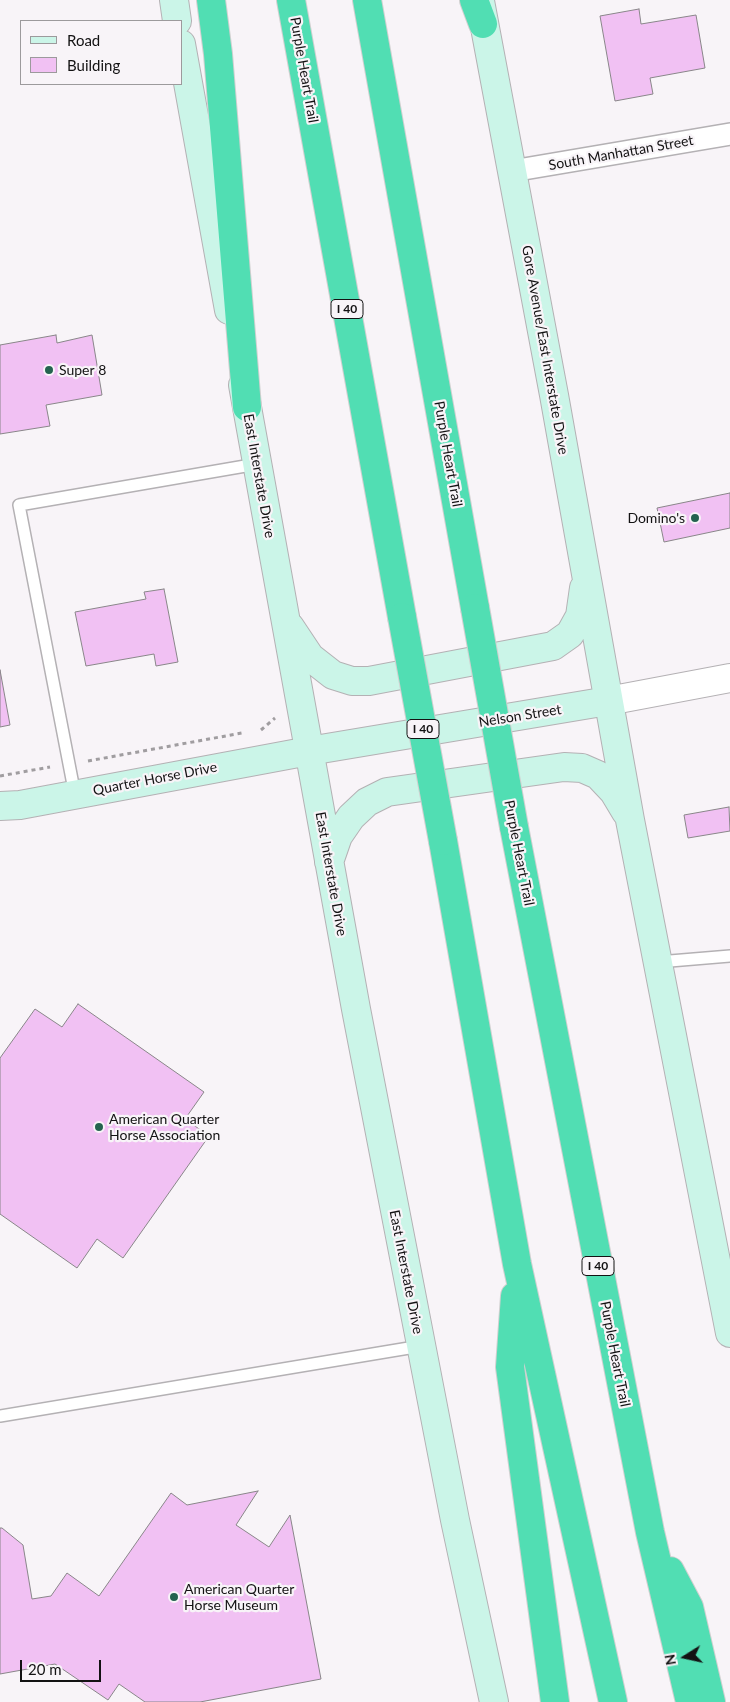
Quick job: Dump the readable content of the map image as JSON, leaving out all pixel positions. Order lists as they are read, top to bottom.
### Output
{
  "streets": {
    "highway": ["Purple Heart Trail", "I 40"],
    "main road": [
      "Gore Avenue/East Interstate Drive",
      "East Interstate Drive",
      "Nelson Street",
      "Quarter Horse Drive"
    ],
    "street": ["South Manhattan Street"]
  },
  "crossings": [
    ["South Manhattan Street", "Gore Avenue/East Interstate Drive"],
    ["Gore Avenue/East Interstate Drive", "Nelson Street"],
    ["East Interstate Drive", "Nelson Street"],
    ["East Interstate Drive", "Quarter Horse Drive"],
    ["Nelson Street", "Quarter Horse Drive"]
  ],
  "places": [
    "Super 8",
    "Domino's",
    "American Quarter Horse Association",
    "American Quarter Horse Museum"
  ],
  "legend": ["Road", "Building"],
  "scale_bar": "20 m",
  "north": "left"
}
